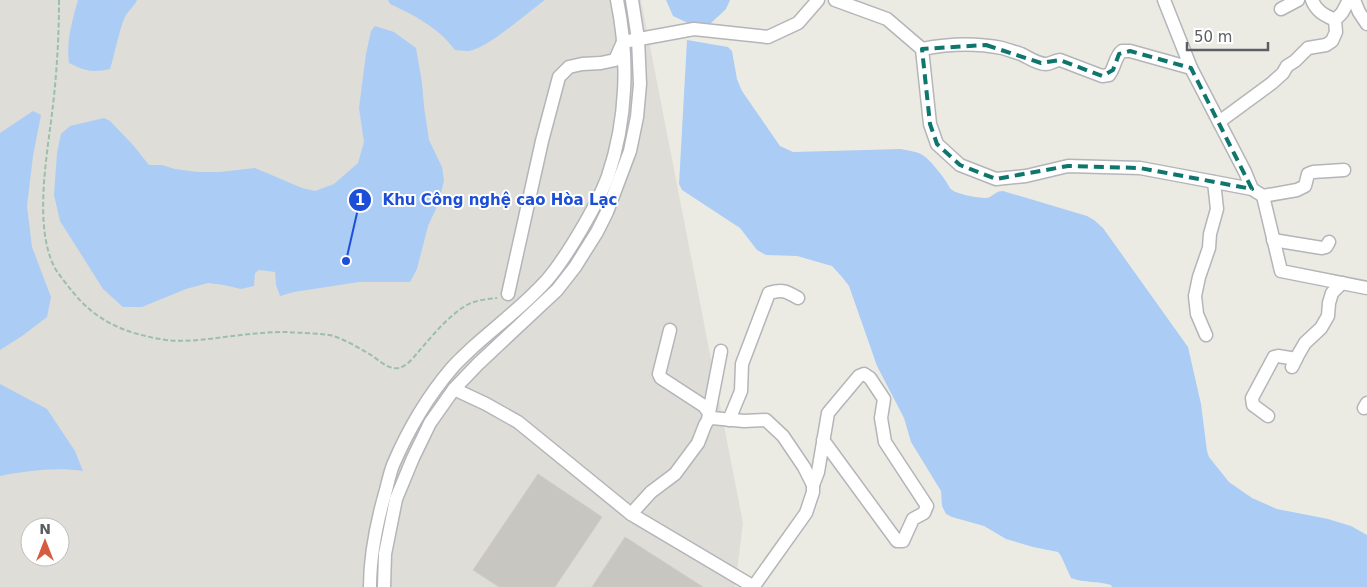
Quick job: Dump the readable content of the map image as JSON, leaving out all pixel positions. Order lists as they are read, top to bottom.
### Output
{
  "places": ["Khu Công nghệ cao Hòa Lạc"],
  "scale_bar": "50 m",
  "north": "top"
}
